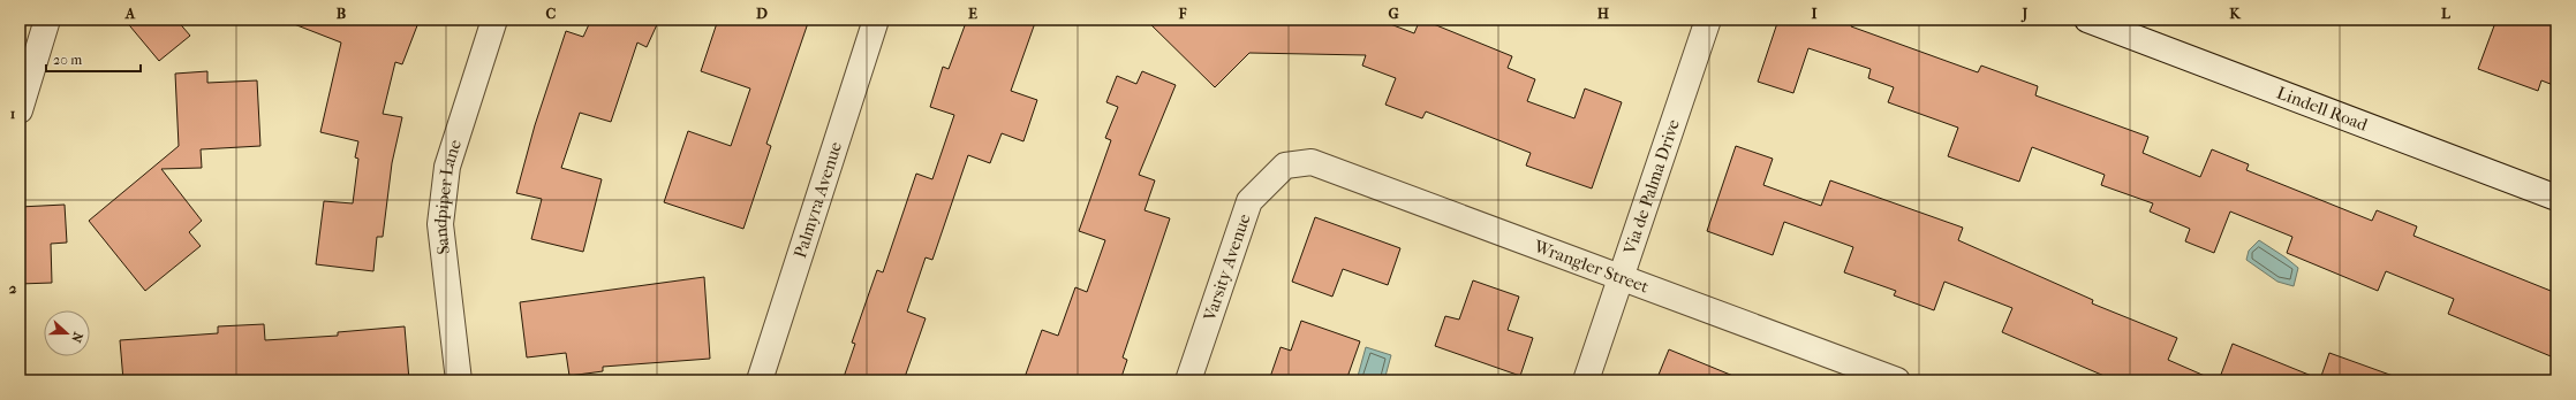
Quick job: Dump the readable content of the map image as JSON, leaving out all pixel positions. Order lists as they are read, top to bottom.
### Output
{
  "streets": {
    "street": [
      "Lindell Road",
      "Via de Palma Drive",
      "Sandpiper Lane",
      "Palmyra Avenue",
      "Wrangler Street",
      "Varsity Avenue"
    ]
  },
  "crossings": [
    ["Via de Palma Drive", "Wrangler Street"],
    ["Wrangler Street", "Varsity Avenue"]
  ],
  "scale_bar": "20 m",
  "north": "right",
  "grid": {
    "columns": [
      "A",
      "B",
      "C",
      "D",
      "E",
      "F",
      "G",
      "H",
      "I",
      "J",
      "K",
      "L"
    ],
    "rows": ["1", "2"]
  }
}
